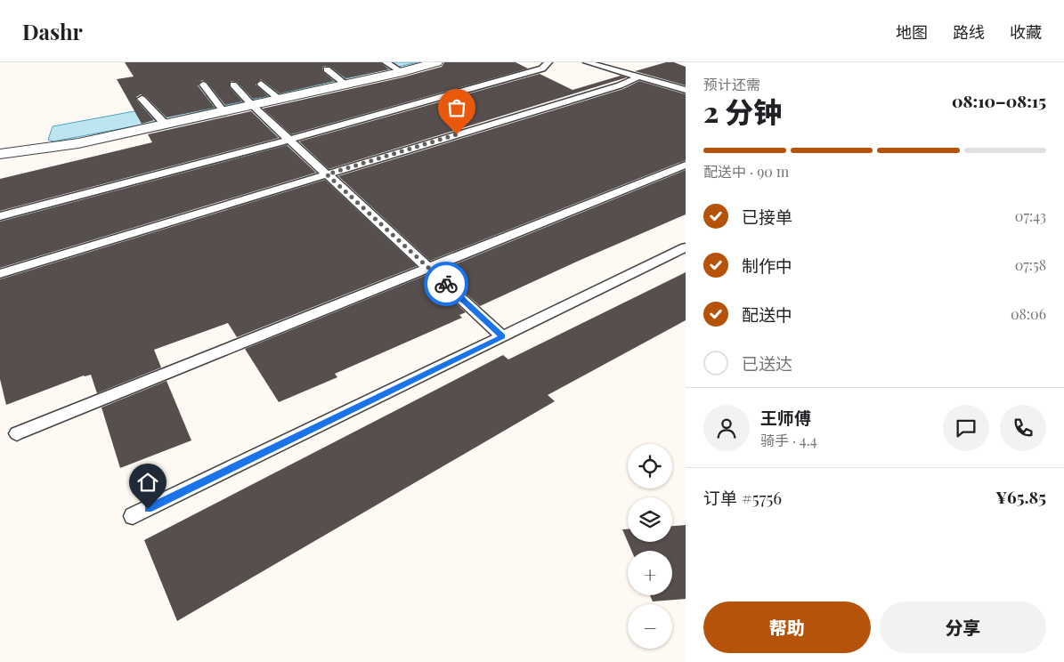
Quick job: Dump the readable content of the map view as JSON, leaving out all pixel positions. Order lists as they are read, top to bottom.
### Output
{
  "page": {
    "header": "Dashr",
    "nav": ["地图", "路线", "收藏"],
    "heading": ["2 分钟", "预计还需", "08:10–08:15"],
    "panel": [
      "王师傅",
      "骑手 · 4.4",
      "订单 #5756",
      "¥65.85"
    ],
    "bar": "配送中 · 90 m",
    "list": [
      ["已接单", "07:43"],
      ["制作中", "07:58"],
      ["配送中", "08:06"],
      "已送达"
    ],
    "map_buttons": ["+", "−"],
    "buttons": ["帮助", "分享"]
  }
}
